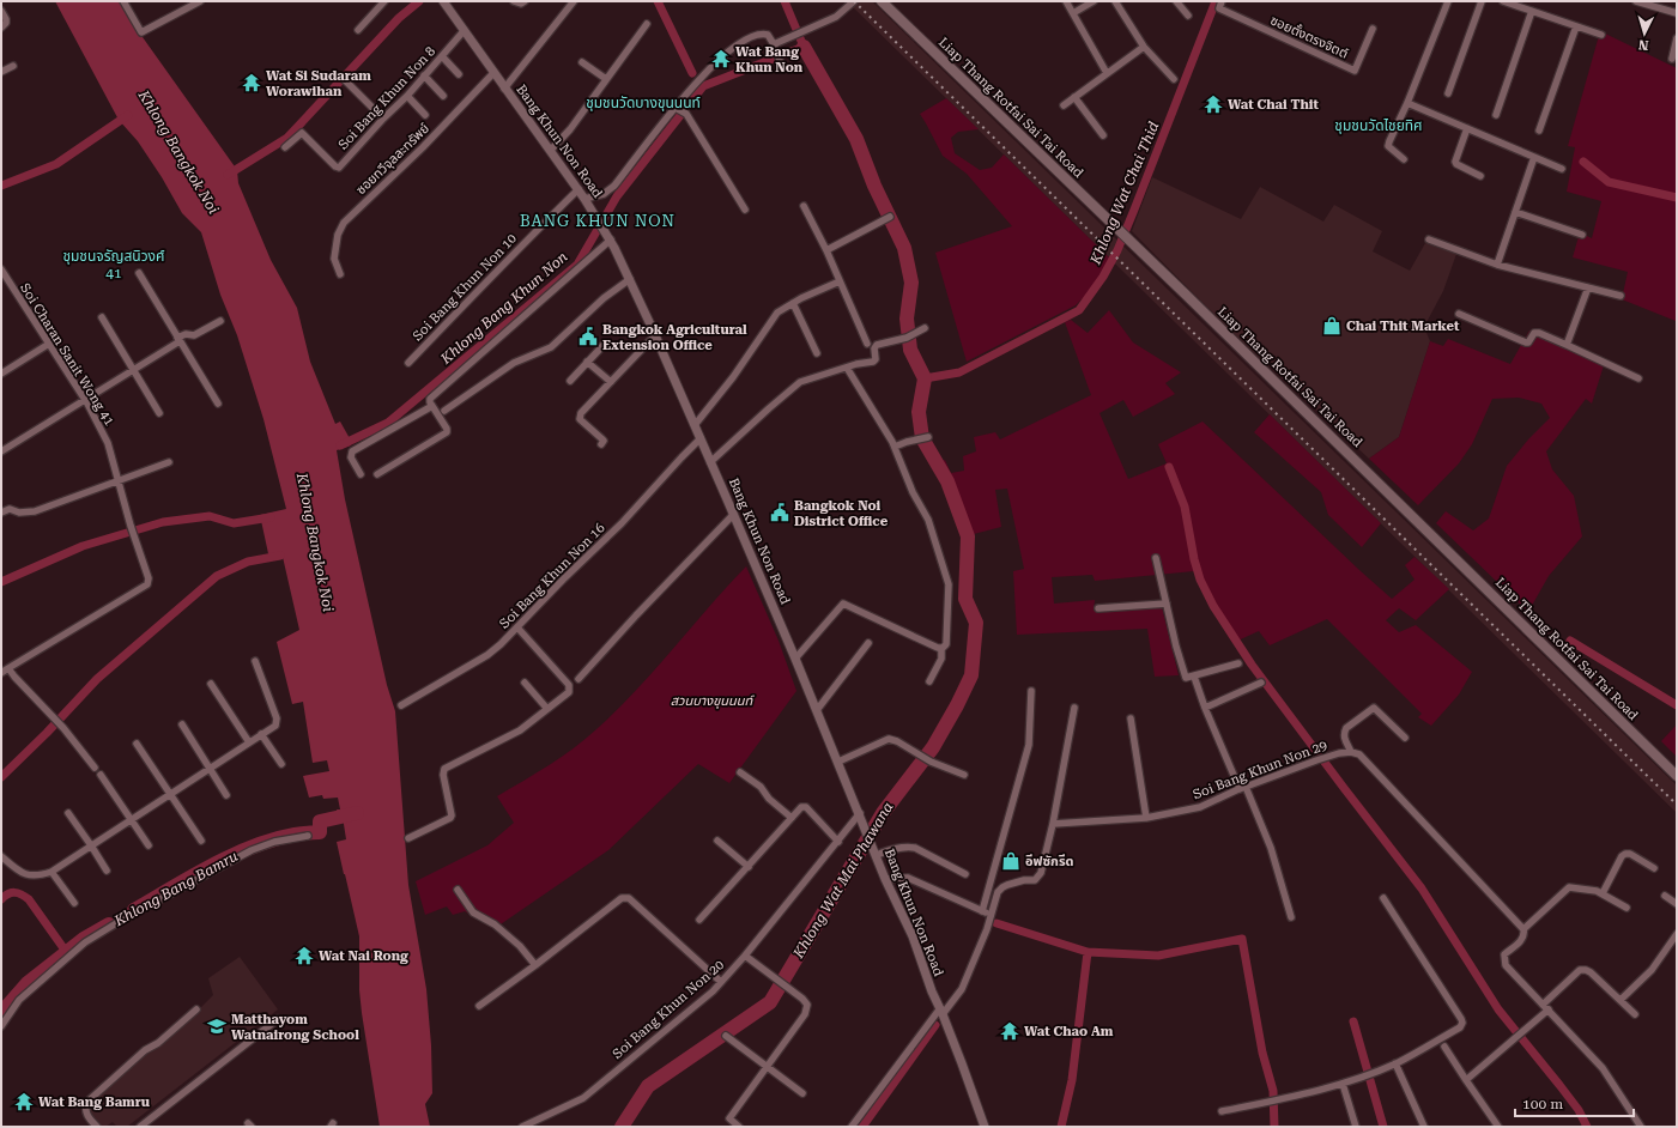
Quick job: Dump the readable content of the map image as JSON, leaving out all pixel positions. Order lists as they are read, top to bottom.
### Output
{
  "streets": {
    "main road": ["Liap Thang Rotfai Sai Tai Road"],
    "street": [
      "ซอยตั้งตรงจิตต์",
      "Soi Bang Khun Non 8",
      "Bang Khun Non Road",
      "ซอยทวีจุลละทรัพย์",
      "Soi Bang Khun Non 10",
      "Soi Charan Sanit Wong 41",
      "Soi Bang Khun Non 16",
      "Soi Bang Khun Non 29",
      "Soi Bang Khun Non 20"
    ]
  },
  "crossings": [
    ["Soi Bang Khun Non 8", "Bang Khun Non Road"],
    ["Bang Khun Non Road", "ซอยทวีจุลละทรัพย์"],
    ["Bang Khun Non Road", "Soi Bang Khun Non 10"],
    ["Bang Khun Non Road", "Soi Bang Khun Non 16"],
    ["Bang Khun Non Road", "Soi Bang Khun Non 20"]
  ],
  "districts": [
    "ชุมชนวัดบางขุนนนท์",
    "ชุมชนวัดไชยทิศ",
    "BANG KHUN NON",
    "ชุมชนจรัญสนิวงศ์ 41"
  ],
  "water": [
    "Khlong Bangkok Noi",
    "Khlong Wat Chai Thid",
    "Khlong Bang Khun Non",
    "Khlong Wat Mai Phawana",
    "Khlong Bang Bamru"
  ],
  "parks": ["สวนบางขุนนนท์"],
  "places": {
    "temple": [
      "Wat Bang Khun Non",
      "Wat Si Sudaram Worawihan",
      "Wat Chai Thit",
      "Wat Nai Rong",
      "Wat Chao Am",
      "Wat Bang Bamru"
    ],
    "shop": ["Chai Thit Market", "อีฟซักรีด"],
    "public building": ["Bangkok Agricultural Extension Office", "Bangkok Noi District Office"],
    "school or university": ["Matthayom Watnairong School"]
  },
  "scale_bar": "100 m",
  "north": "bottom"
}
